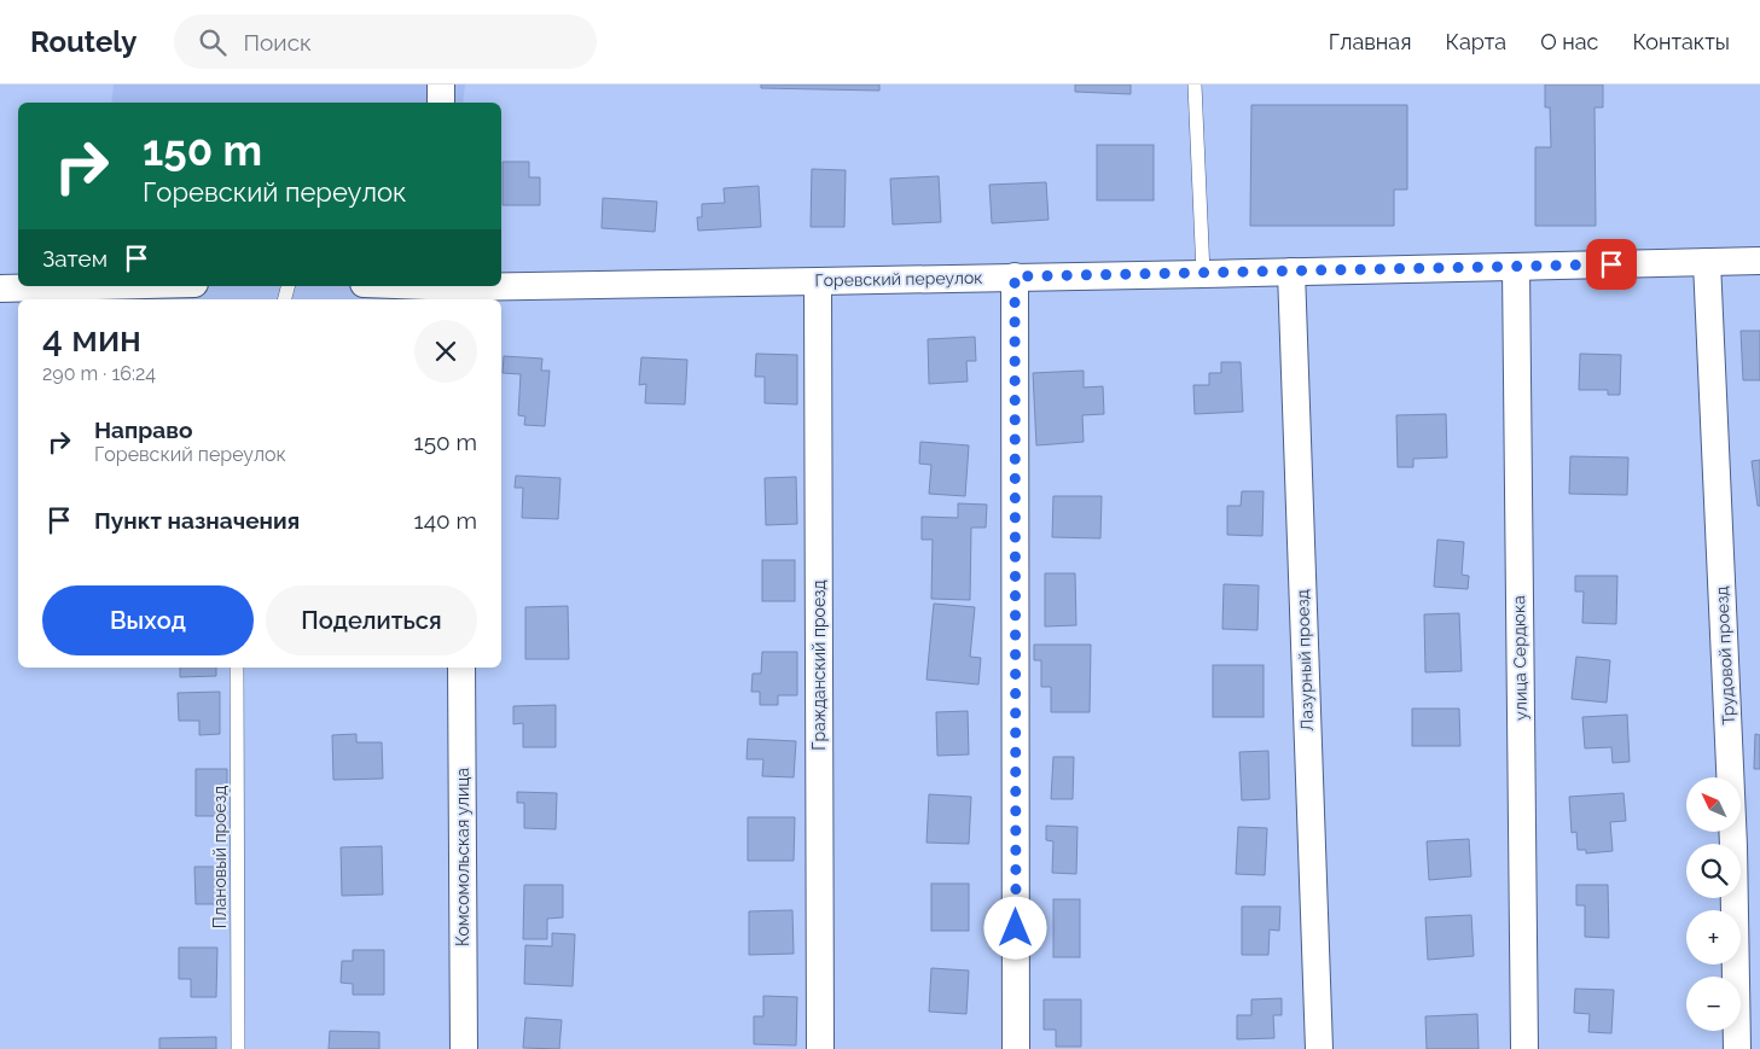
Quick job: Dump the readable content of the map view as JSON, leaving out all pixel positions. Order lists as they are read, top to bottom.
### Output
{
  "streets": {
    "street": [
      "Горевский переулок",
      "Трудовой проезд",
      "улица Сердюка",
      "Лазурный проезд",
      "Гражданский проезд",
      "Комсомольская улица"
    ],
    "lane": ["Плановый проезд"]
  },
  "crossings": [
    ["Горевский переулок", "Трудовой проезд"],
    ["Горевский переулок", "улица Сердюка"],
    ["Горевский переулок", "Лазурный проезд"],
    ["Горевский переулок", "Гражданский проезд"]
  ],
  "north": "top left",
  "page": {
    "header": "Routely",
    "search": "Поиск",
    "nav": [
      "Главная",
      "Карта",
      "О нас",
      "Контакты"
    ],
    "turn": ["150 m", "Горевский переулок"],
    "then": "Затем",
    "heading": ["4 мин", "290 m · 16:24"],
    "list": [
      {
        "name": "Направо",
        "note": "Горевский переулок",
        "value": "150 m"
      },
      {
        "name": "Пункт назначения",
        "value": "140 m"
      }
    ],
    "buttons": ["Выход", "Поделиться"],
    "map_buttons": ["+", "−"]
  }
}
